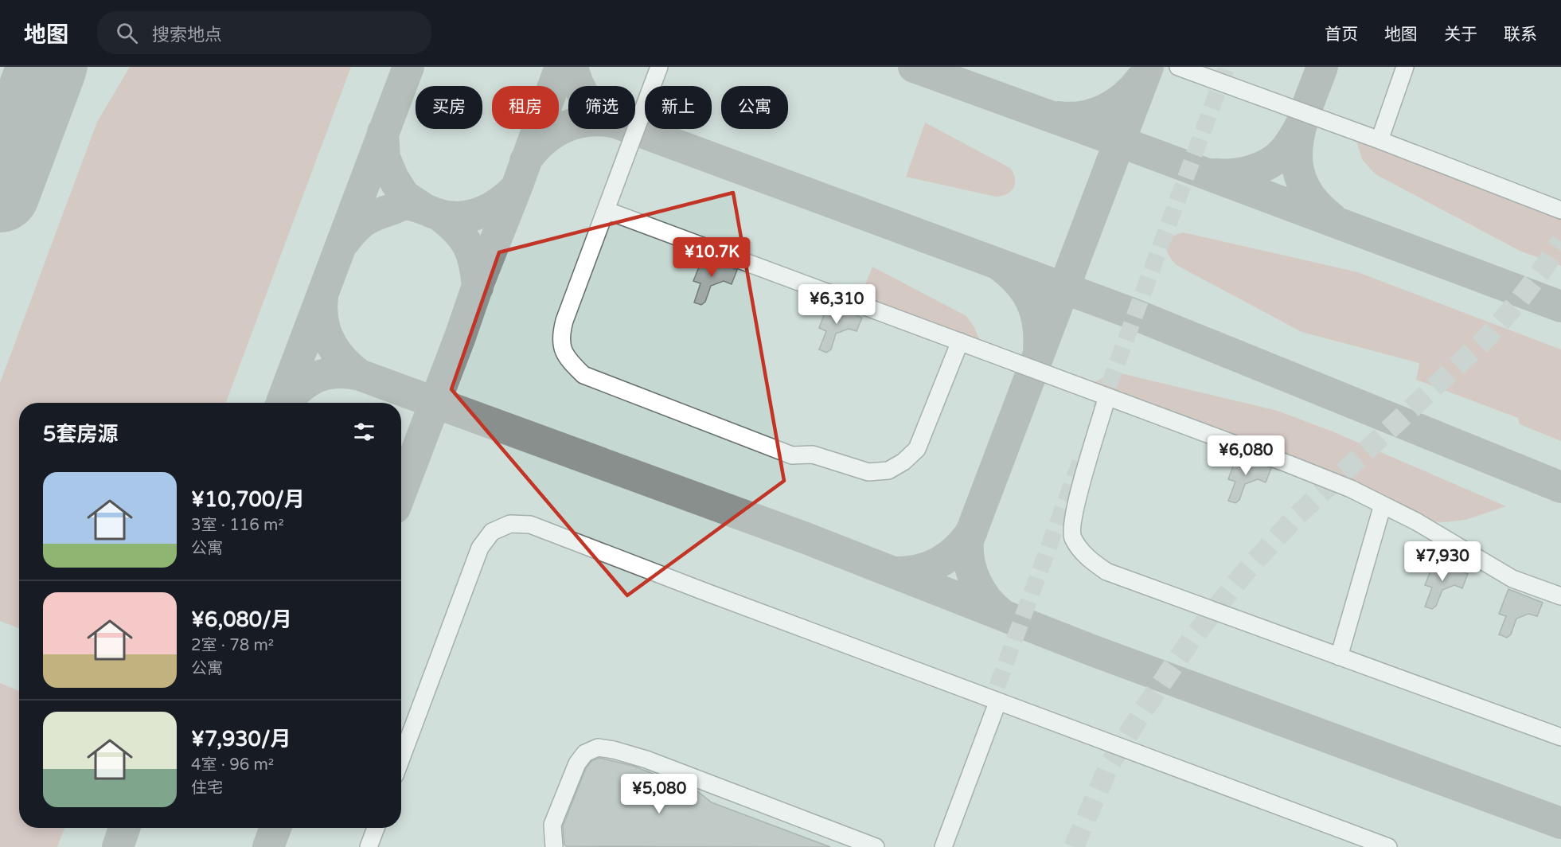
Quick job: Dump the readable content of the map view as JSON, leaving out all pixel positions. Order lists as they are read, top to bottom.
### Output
{
  "page": {
    "header": "地图",
    "search": "搜索地点",
    "nav": [
      "首页",
      "地图",
      "关于",
      "联系"
    ],
    "chip": [
      "买房",
      "租房",
      "筛选",
      "新上",
      "公寓"
    ],
    "price": [
      "¥10.7K",
      "¥6,310",
      "¥6,080",
      "¥7,930",
      "¥5,080"
    ],
    "heading": "5套房源",
    "list": [
      {
        "name": "¥10,700/月",
        "note": "3室 · 116 m² · 公寓"
      },
      {
        "name": "¥6,080/月",
        "note": "2室 · 78 m² · 公寓"
      },
      {
        "name": "¥7,930/月",
        "note": "4室 · 96 m² · 住宅"
      }
    ]
  }
}
